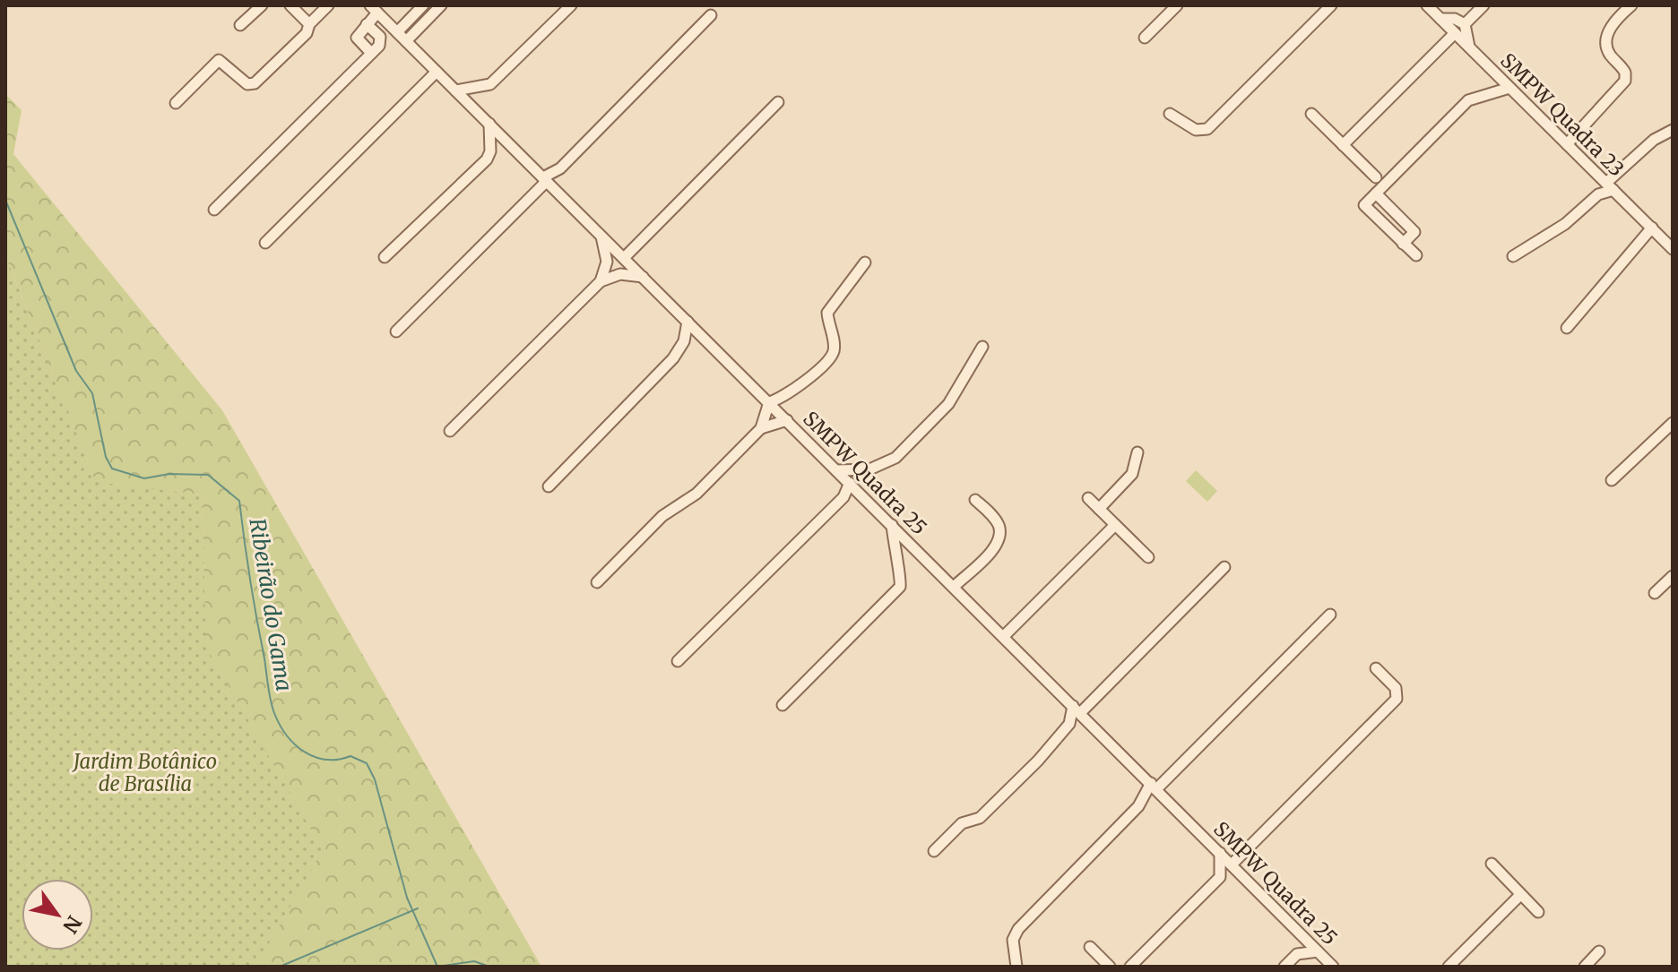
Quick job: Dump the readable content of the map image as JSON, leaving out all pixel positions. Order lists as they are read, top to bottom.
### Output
{
  "streets": {
    "street": ["SMPW Quadra 23", "SMPW Quadra 25"]
  },
  "water": ["Ribeirão do Gama"],
  "parks": ["Jardim Botânico de Brasília"],
  "north": "bottom right"
}
